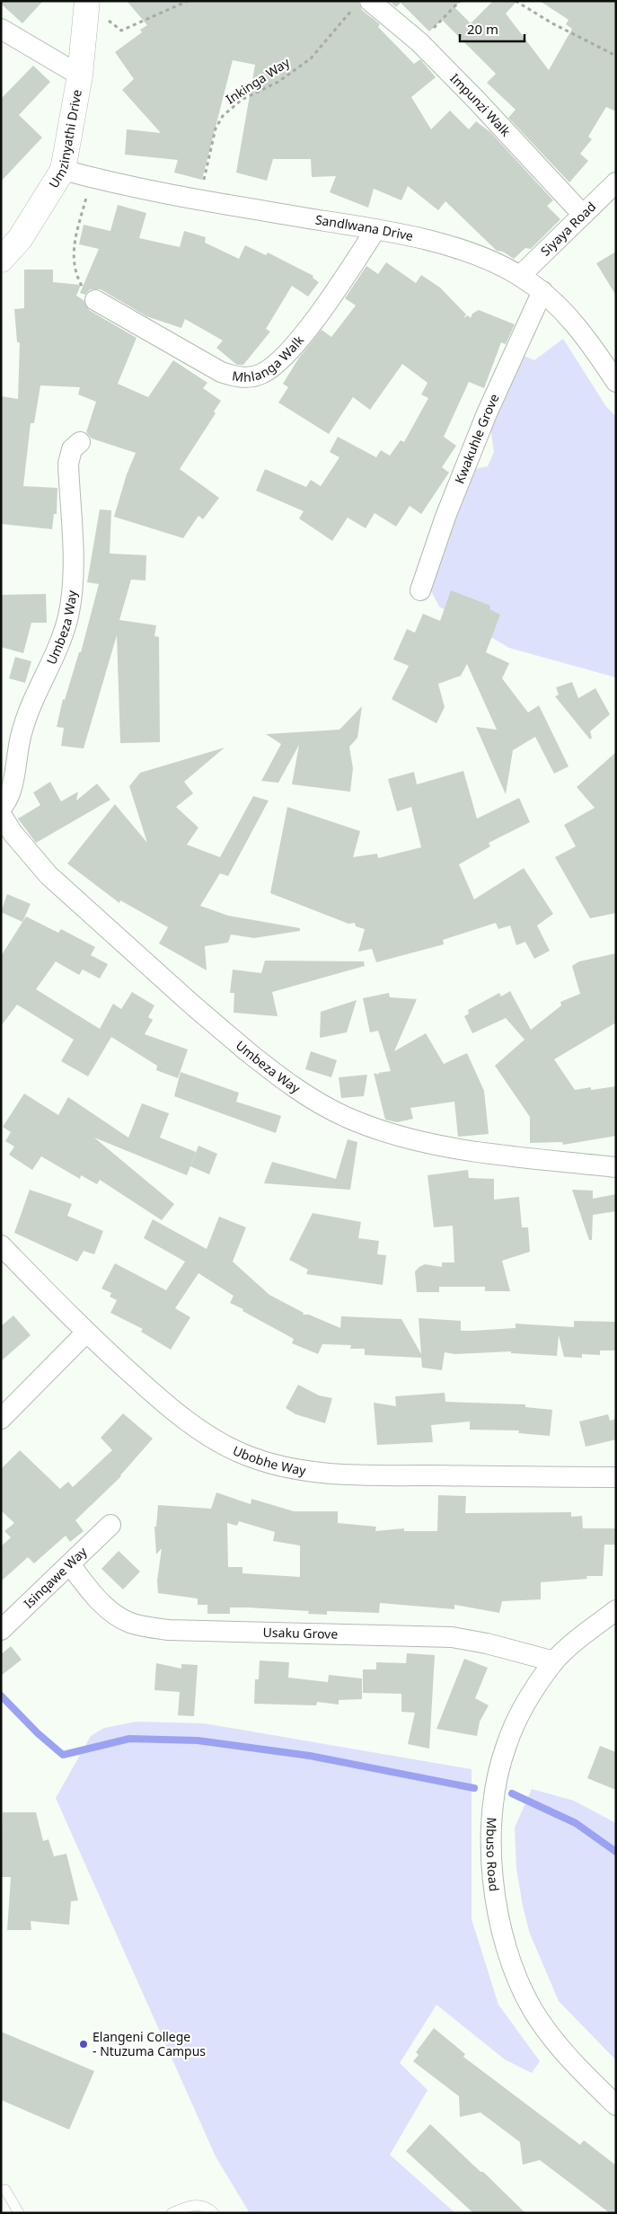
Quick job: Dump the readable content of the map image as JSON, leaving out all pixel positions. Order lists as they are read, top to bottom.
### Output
{
  "streets": {
    "street": [
      "Impunzi Walk",
      "Umzinyathi Drive",
      "Sandlwana Drive",
      "Siyaya Road",
      "Mhlanga Walk",
      "Kwakuhle Grove",
      "Umbeza Way",
      "Ubobhe Way",
      "Isinqawe Way",
      "Usaku Grove",
      "Mbuso Road"
    ],
    "path": ["Inkinga Way"]
  },
  "crossings": [
    ["Inkinga Way", "Sandlwana Drive"],
    ["Impunzi Walk", "Siyaya Road"],
    ["Umzinyathi Drive", "Sandlwana Drive"],
    ["Sandlwana Drive", "Siyaya Road"],
    ["Sandlwana Drive", "Mhlanga Walk"],
    ["Sandlwana Drive", "Kwakuhle Grove"],
    ["Isinqawe Way", "Usaku Grove"],
    ["Usaku Grove", "Mbuso Road"]
  ],
  "places": ["Elangeni College - Ntuzuma Campus"],
  "scale_bar": "20 m"
}
